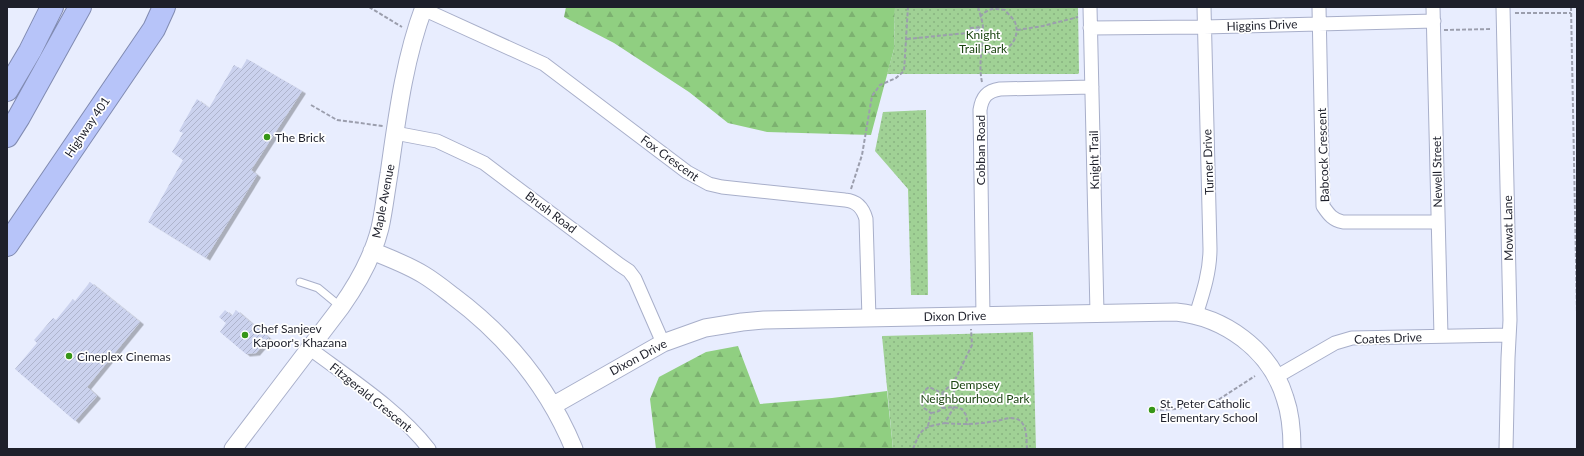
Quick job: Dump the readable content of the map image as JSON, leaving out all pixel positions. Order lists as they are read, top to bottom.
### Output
{
  "streets": {
    "highway": ["Highway 401"],
    "street": [
      "Higgins Drive",
      "Cobban Road",
      "Babcock Crescent",
      "Fox Crescent",
      "Knight Trail",
      "Turner Drive",
      "Newell Street",
      "Maple Avenue",
      "Brush Road",
      "Mowat Lane",
      "Dixon Drive",
      "Coates Drive",
      "Fitzgerald Crescent"
    ]
  },
  "crossings": [
    ["Higgins Drive", "Babcock Crescent"],
    ["Higgins Drive", "Knight Trail"],
    ["Higgins Drive", "Turner Drive"],
    ["Higgins Drive", "Newell Street"],
    ["Cobban Road", "Knight Trail"],
    ["Cobban Road", "Dixon Drive"],
    ["Babcock Crescent", "Newell Street"],
    ["Fox Crescent", "Maple Avenue"],
    ["Fox Crescent", "Dixon Drive"],
    ["Knight Trail", "Dixon Drive"],
    ["Turner Drive", "Dixon Drive"],
    ["Newell Street", "Coates Drive"],
    ["Maple Avenue", "Brush Road"],
    ["Maple Avenue", "Fitzgerald Crescent"],
    ["Brush Road", "Dixon Drive"],
    ["Mowat Lane", "Coates Drive"],
    ["Dixon Drive", "Coates Drive"]
  ],
  "parks": ["Knight Trail Park", "Dempsey Neighbourhood Park"],
  "places": [
    "The Brick",
    "Chef Sanjeev Kapoor's Khazana",
    "Cineplex Cinemas",
    "St. Peter Catholic Elementary School"
  ]
}
